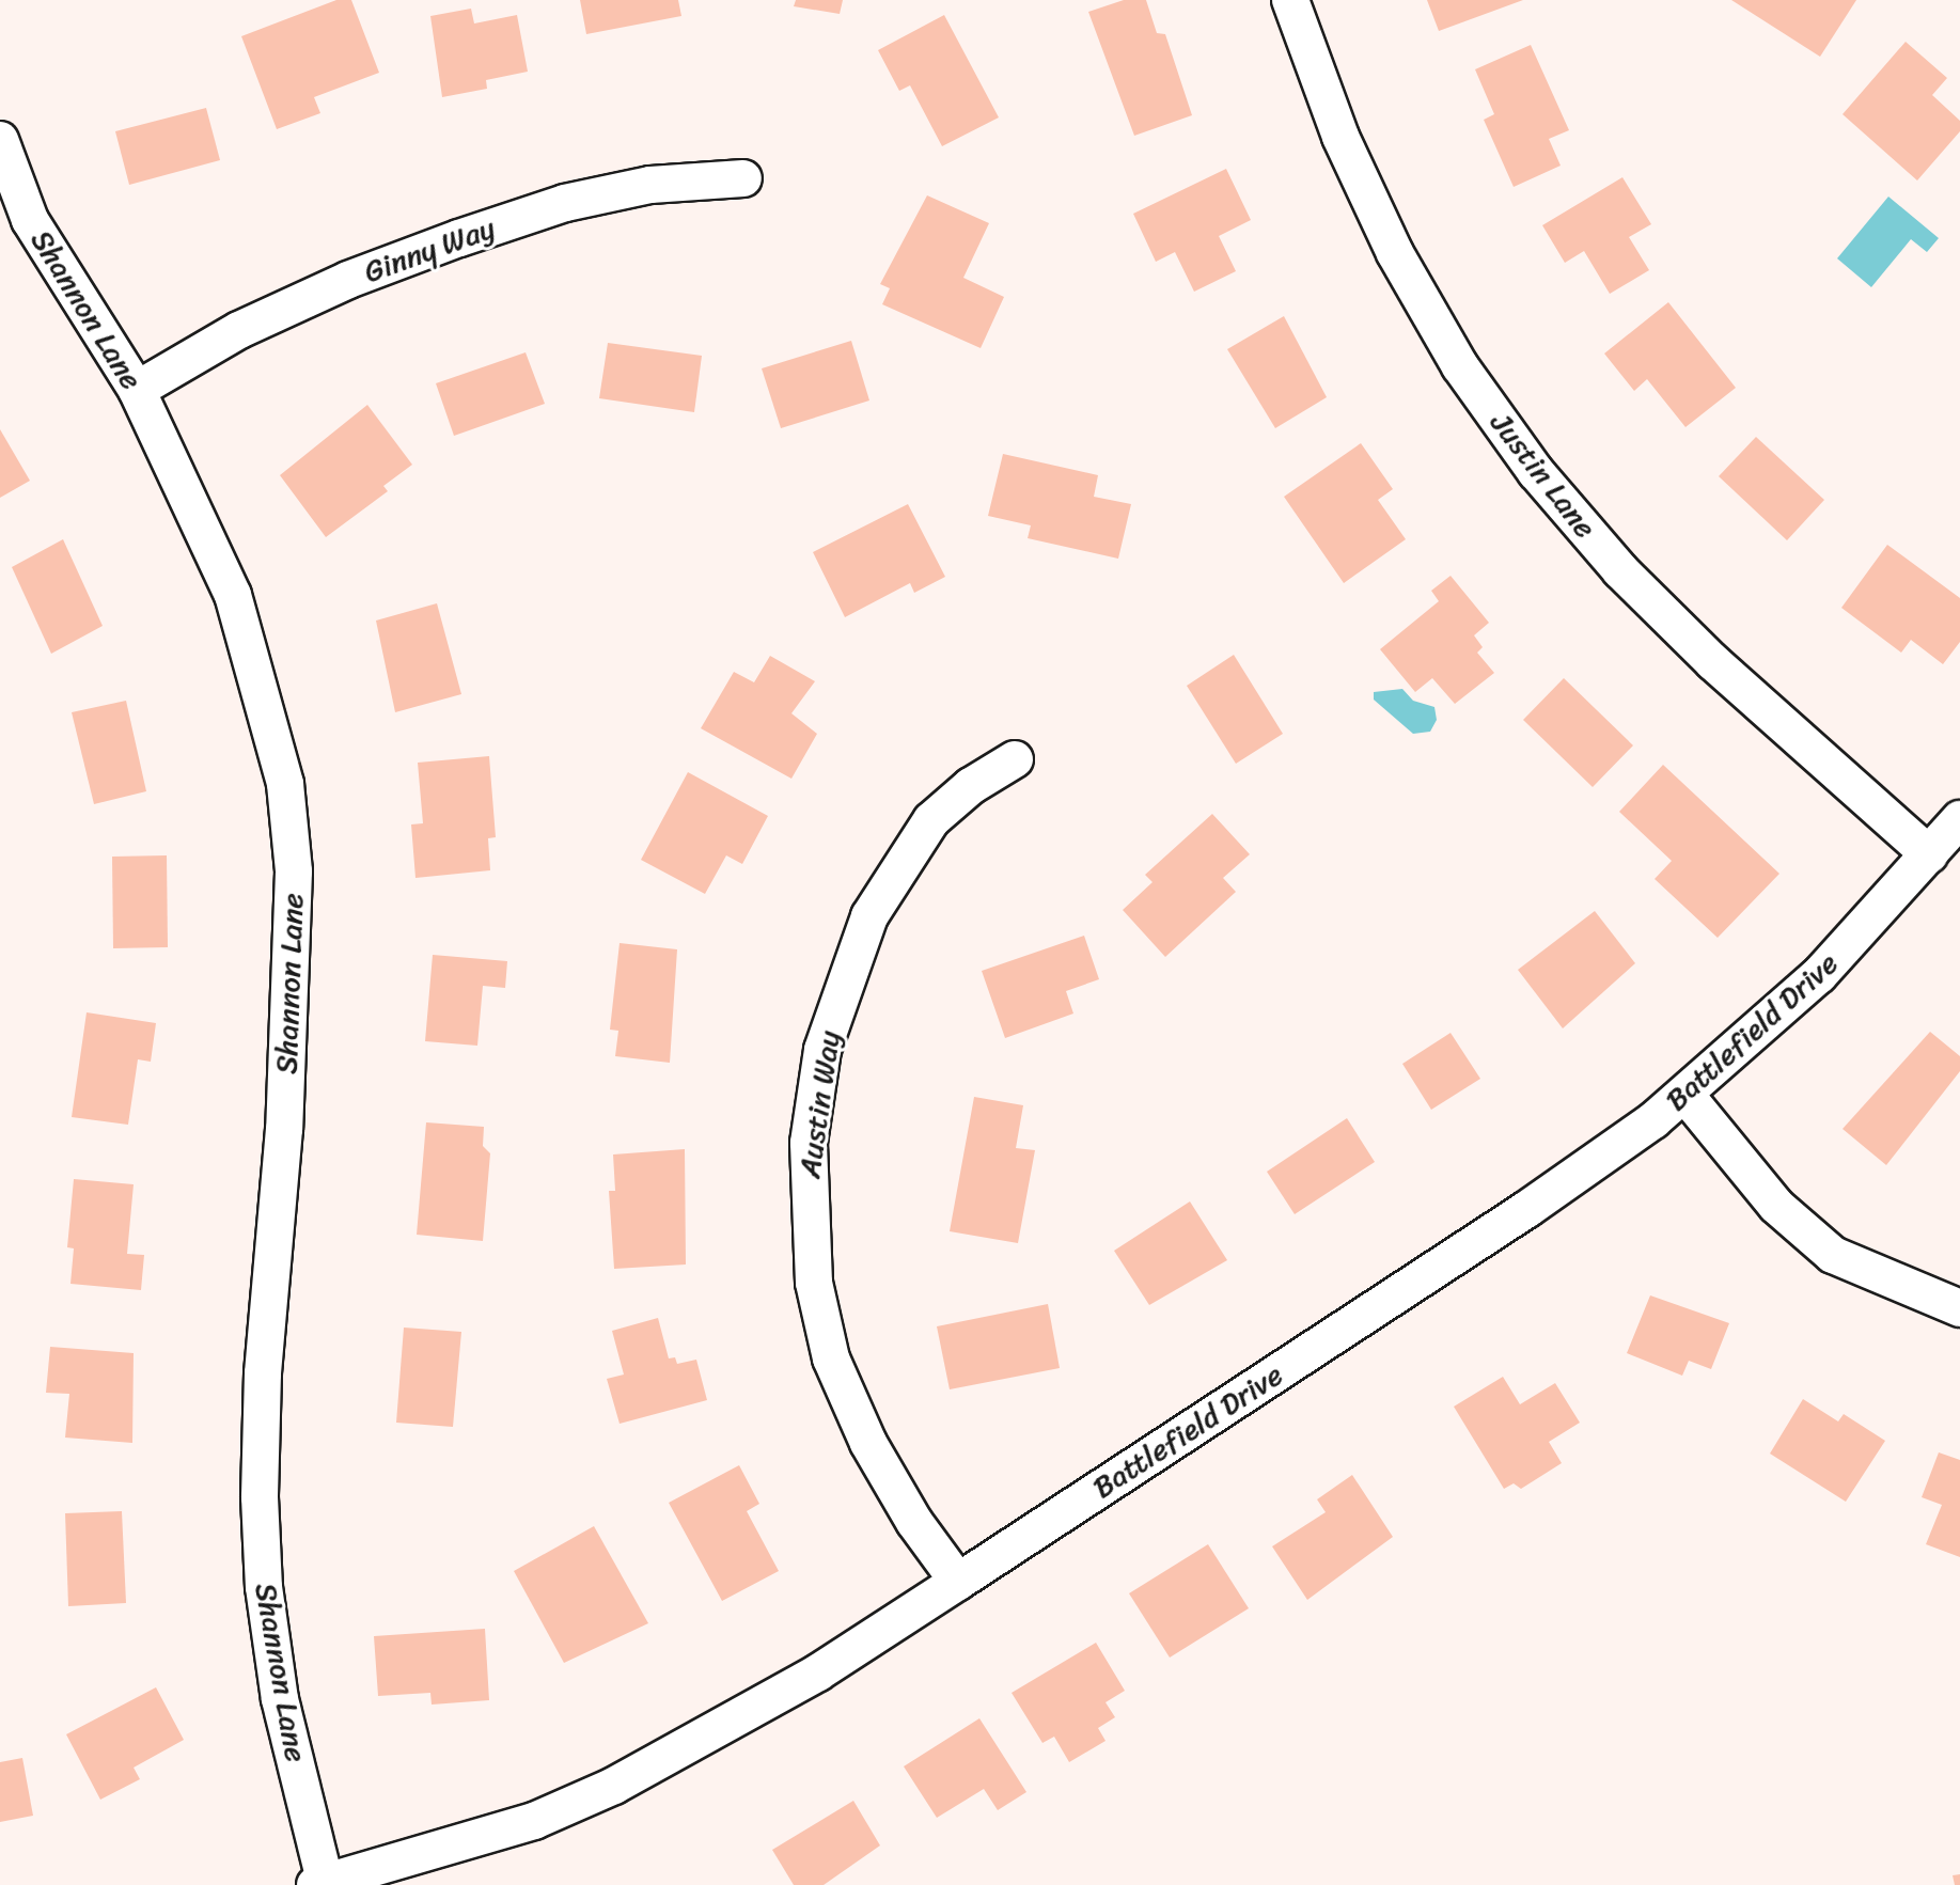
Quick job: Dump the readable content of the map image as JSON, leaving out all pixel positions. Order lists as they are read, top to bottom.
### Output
{
  "streets": {
    "street": [
      "Ginny Way",
      "Shannon Lane",
      "Justin Lane",
      "Battlefield Drive",
      "Austin Way"
    ]
  },
  "crossings": [
    ["Ginny Way", "Shannon Lane"],
    ["Shannon Lane", "Battlefield Drive"],
    ["Justin Lane", "Battlefield Drive"],
    ["Battlefield Drive", "Austin Way"]
  ]
}
